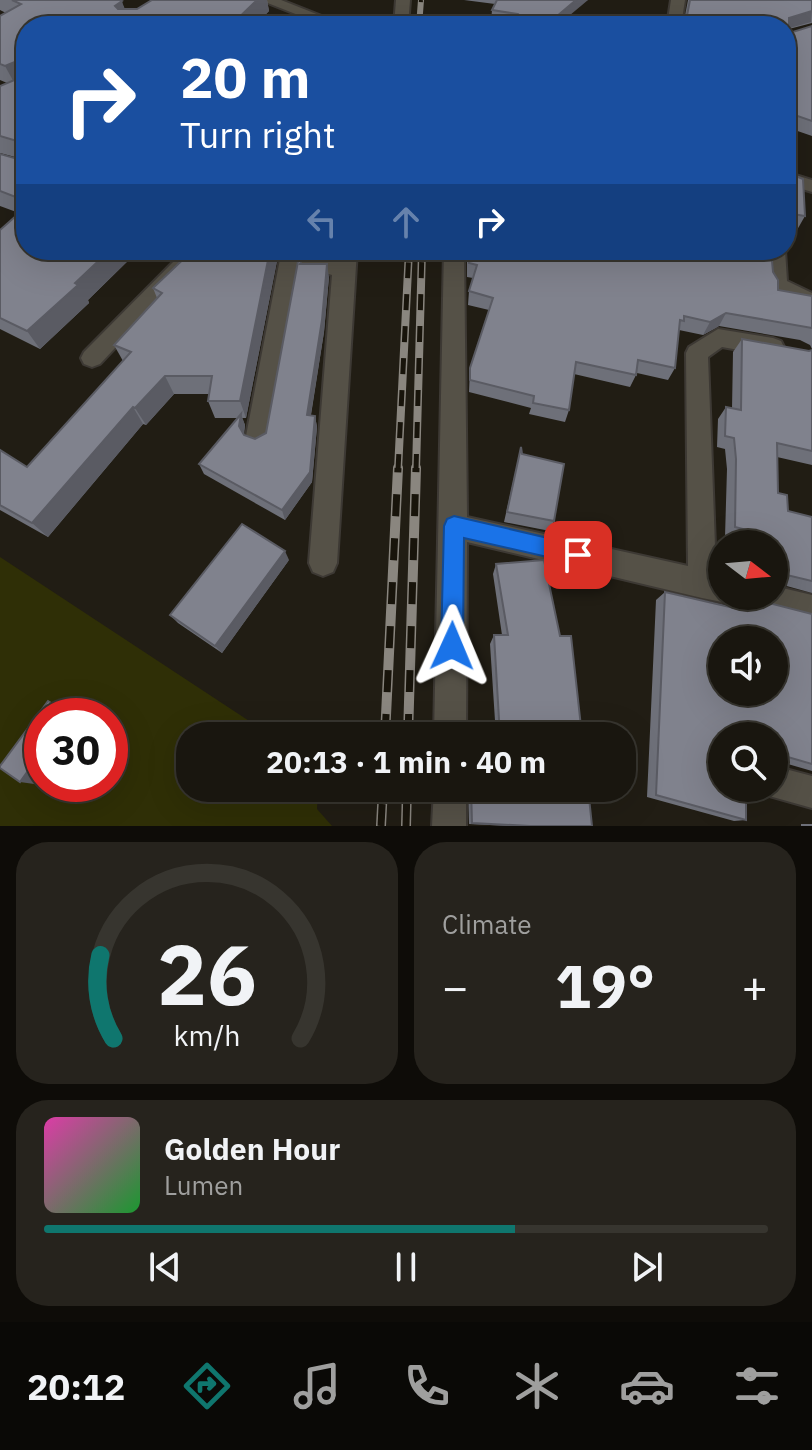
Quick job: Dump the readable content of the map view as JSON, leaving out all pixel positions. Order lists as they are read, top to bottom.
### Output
{
  "north": "right",
  "page": {
    "turn": ["20 m", "Turn right"],
    "limit": "30",
    "trip": "20:13 · 1 min · 40 m",
    "tile": "Climate",
    "heat": ["−", "19°", "+"],
    "song": ["Golden Hour", "Lumen"],
    "tabs": "20:12",
    "gauge": ["26", "km/h"]
  }
}
